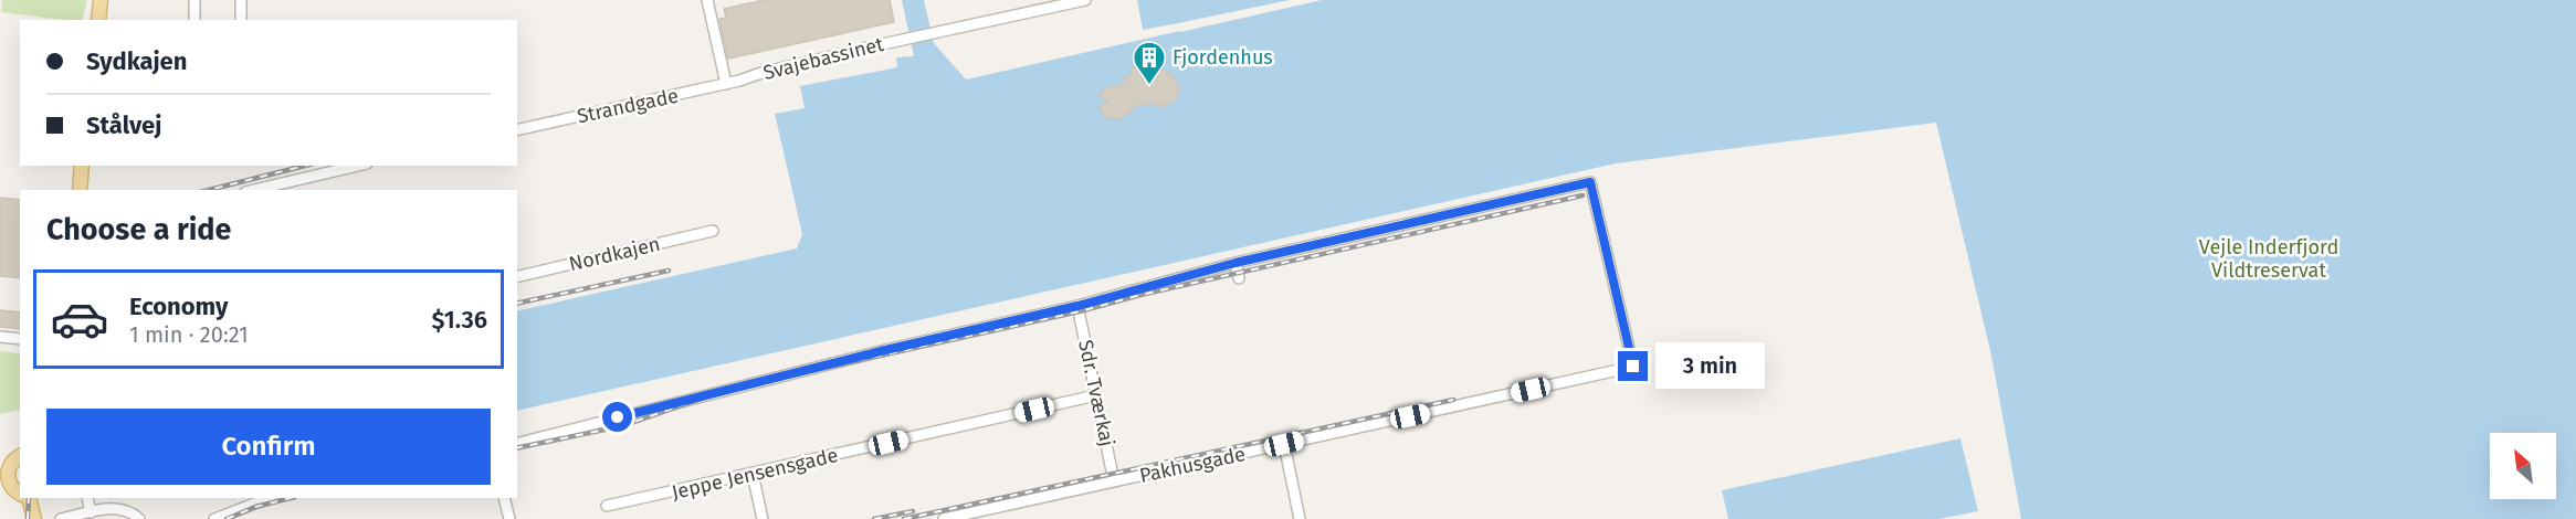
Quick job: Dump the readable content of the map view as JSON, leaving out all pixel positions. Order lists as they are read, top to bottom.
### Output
{
  "streets": {
    "street": [
      "Svajebassinet",
      "Strandgade",
      "Nordkajen",
      "Sdr. Tværkaj",
      "Pakhusgade",
      "Jeppe Jensensgade"
    ]
  },
  "crossings": [
    ["Svajebassinet", "Strandgade"],
    ["Sdr. Tværkaj", "Pakhusgade"],
    ["Sdr. Tværkaj", "Jeppe Jensensgade"]
  ],
  "parks": ["Vejle Inderfjord Vildtreservat"],
  "places": {
    "building": ["Fjordenhus"]
  },
  "north": "top left",
  "page": {
    "banner": ["Sydkajen", "Stålvej"],
    "heading": "Choose a ride",
    "list": [
      {
        "name": "Economy",
        "note": "1 min · 20:21",
        "value": "$1.36"
      }
    ],
    "bubble": "3 min",
    "buttons": "Confirm"
  }
}
